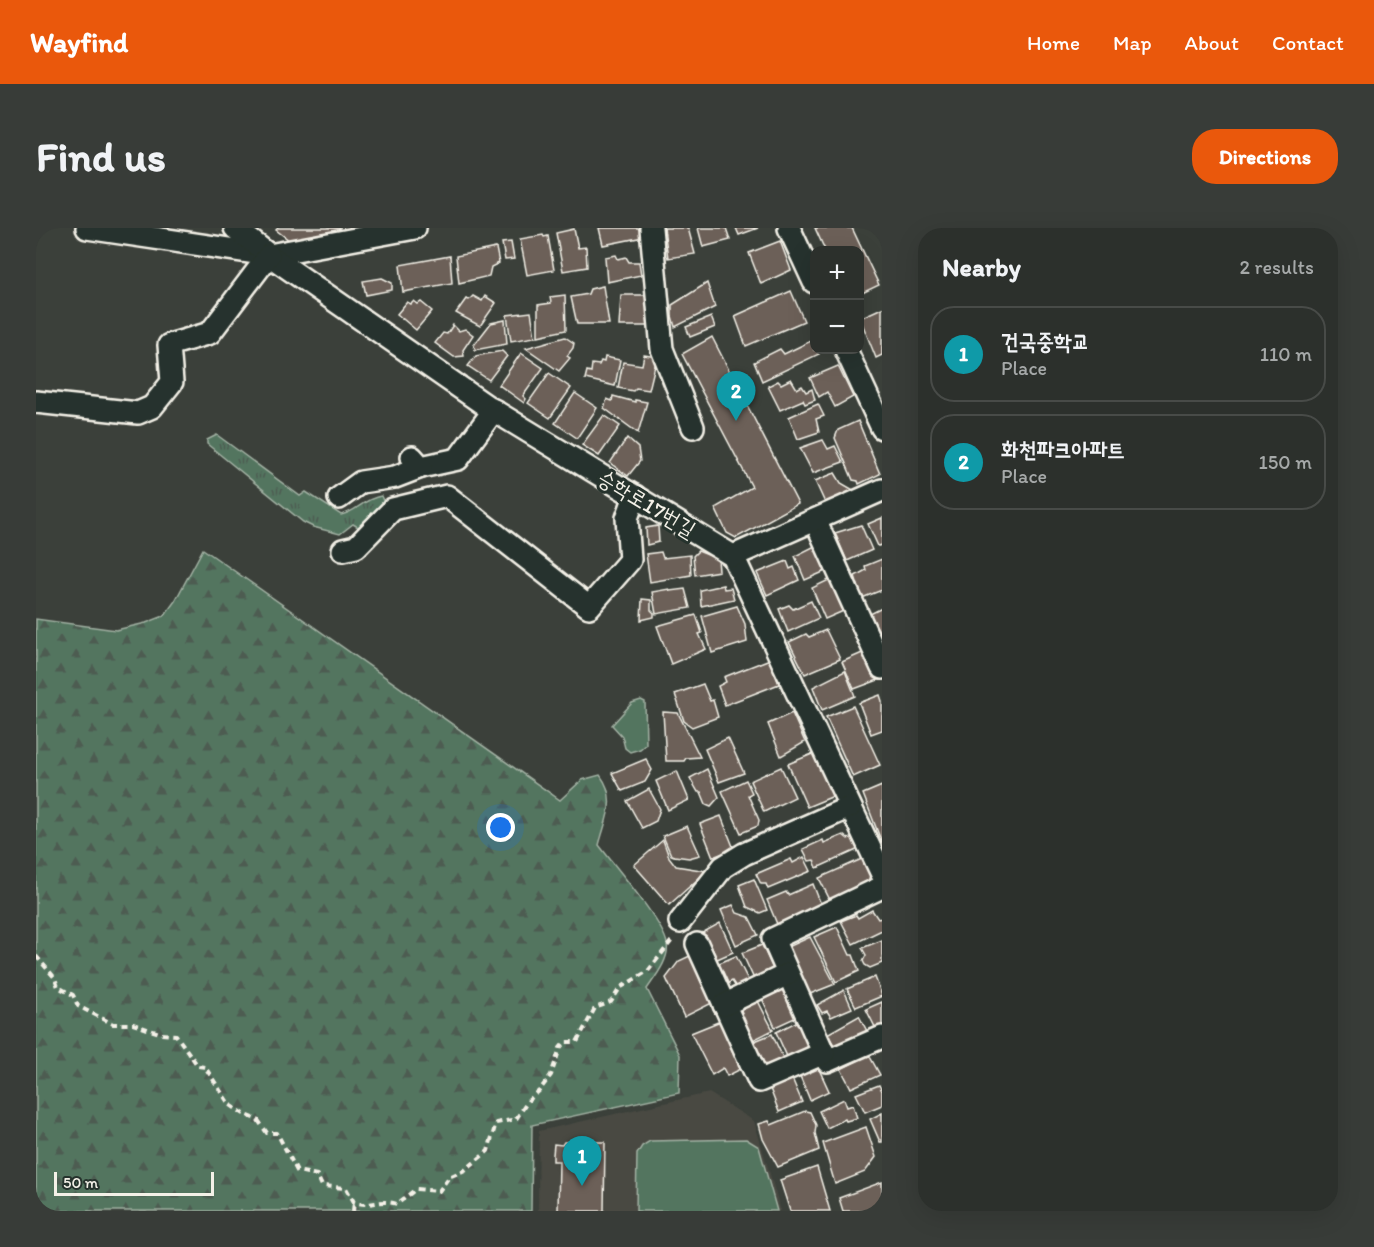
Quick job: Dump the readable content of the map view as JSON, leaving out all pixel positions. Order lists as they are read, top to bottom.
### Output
{
  "streets": {
    "street": ["승학로17번길"]
  },
  "scale_bar": "50 m",
  "page": {
    "header": "Wayfind",
    "nav": [
      "Home",
      "Map",
      "About",
      "Contact"
    ],
    "buttons": "Directions",
    "title": "Find us",
    "heading": ["Nearby", "2 results"],
    "map_buttons": ["+", "−"],
    "list": [
      {
        "mark": "1",
        "name": "건국중학교",
        "note": "Place",
        "value": "110 m"
      },
      {
        "mark": "2",
        "name": "화천파크아파트",
        "note": "Place",
        "value": "150 m"
      }
    ],
    "pins": ["2", "1"],
    "scale": "50 m"
  }
}
